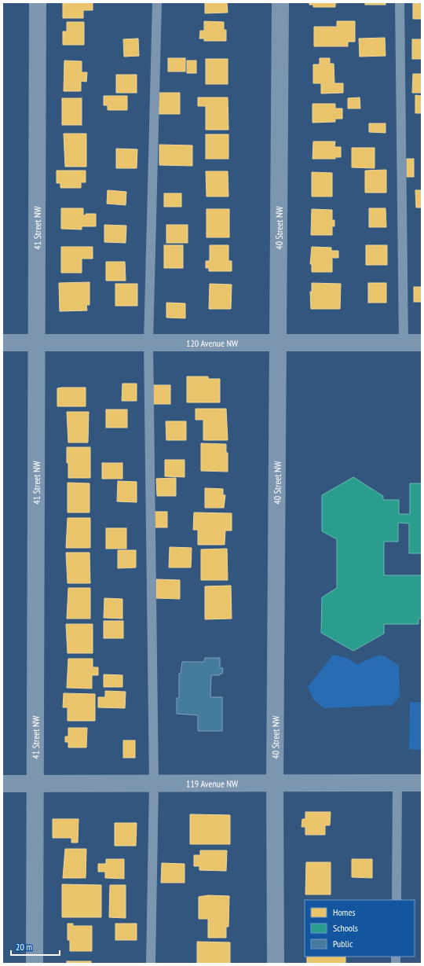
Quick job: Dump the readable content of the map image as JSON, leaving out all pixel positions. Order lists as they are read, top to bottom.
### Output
{
  "streets": {
    "street": [
      "41 Street NW",
      "40 Street NW",
      "120 Avenue NW",
      "119 Avenue NW"
    ]
  },
  "crossings": [
    ["41 Street NW", "120 Avenue NW"],
    ["41 Street NW", "119 Avenue NW"],
    ["40 Street NW", "120 Avenue NW"],
    ["40 Street NW", "119 Avenue NW"]
  ],
  "legend": ["Homes", "Schools", "Public"],
  "scale_bar": "20 m"
}
